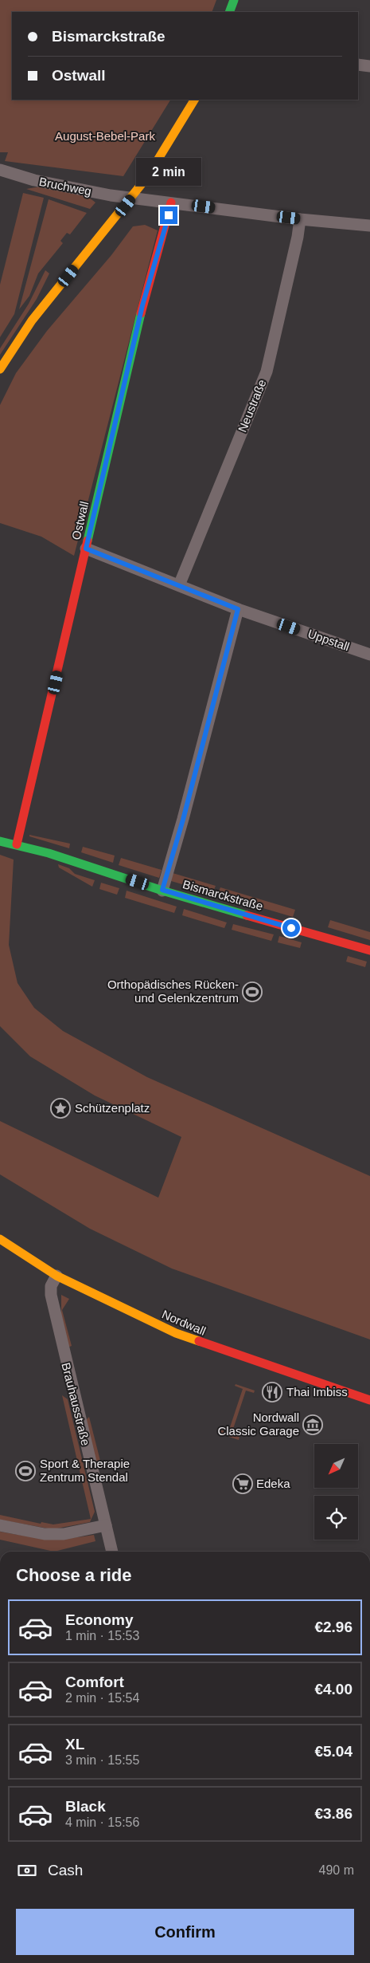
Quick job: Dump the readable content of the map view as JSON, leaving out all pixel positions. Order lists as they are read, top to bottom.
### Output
{
  "streets": {
    "street": [
      "Bruchweg",
      "Neustraße",
      "Ostwall",
      "Uppstall",
      "Bismarckstraße",
      "Nordwall",
      "Brauhausstraße"
    ]
  },
  "crossings": [
    ["Bruchweg", "Neustraße"],
    ["Bruchweg", "Ostwall"],
    ["Neustraße", "Uppstall"],
    ["Ostwall", "Uppstall"],
    ["Ostwall", "Bismarckstraße"],
    ["Nordwall", "Brauhausstraße"]
  ],
  "parks": ["August-Bebel-Park"],
  "places": {
    "sports": ["Orthopädisches Rücken- und Gelenkzentrum", "Sport & Therapie Zentrum Stendal"],
    "place": ["Schützenplatz"],
    "restaurant": ["Thai Imbiss"],
    "museum": ["Nordwall Classic Garage"],
    "supermarket": ["Edeka"]
  },
  "north": "bottom left",
  "page": {
    "banner": ["Bismarckstraße", "Ostwall"],
    "bubble": "2 min",
    "heading": "Choose a ride",
    "list": [
      {
        "name": "Economy",
        "note": "1 min · 15:53",
        "value": "€2.96"
      },
      {
        "name": "Comfort",
        "note": "2 min · 15:54",
        "value": "€4.00"
      },
      {
        "name": "XL",
        "note": "3 min · 15:55",
        "value": "€5.04"
      },
      {
        "name": "Black",
        "note": "4 min · 15:56",
        "value": "€3.86"
      }
    ],
    "pay": ["Cash", "490 m"],
    "buttons": "Confirm"
  }
}
